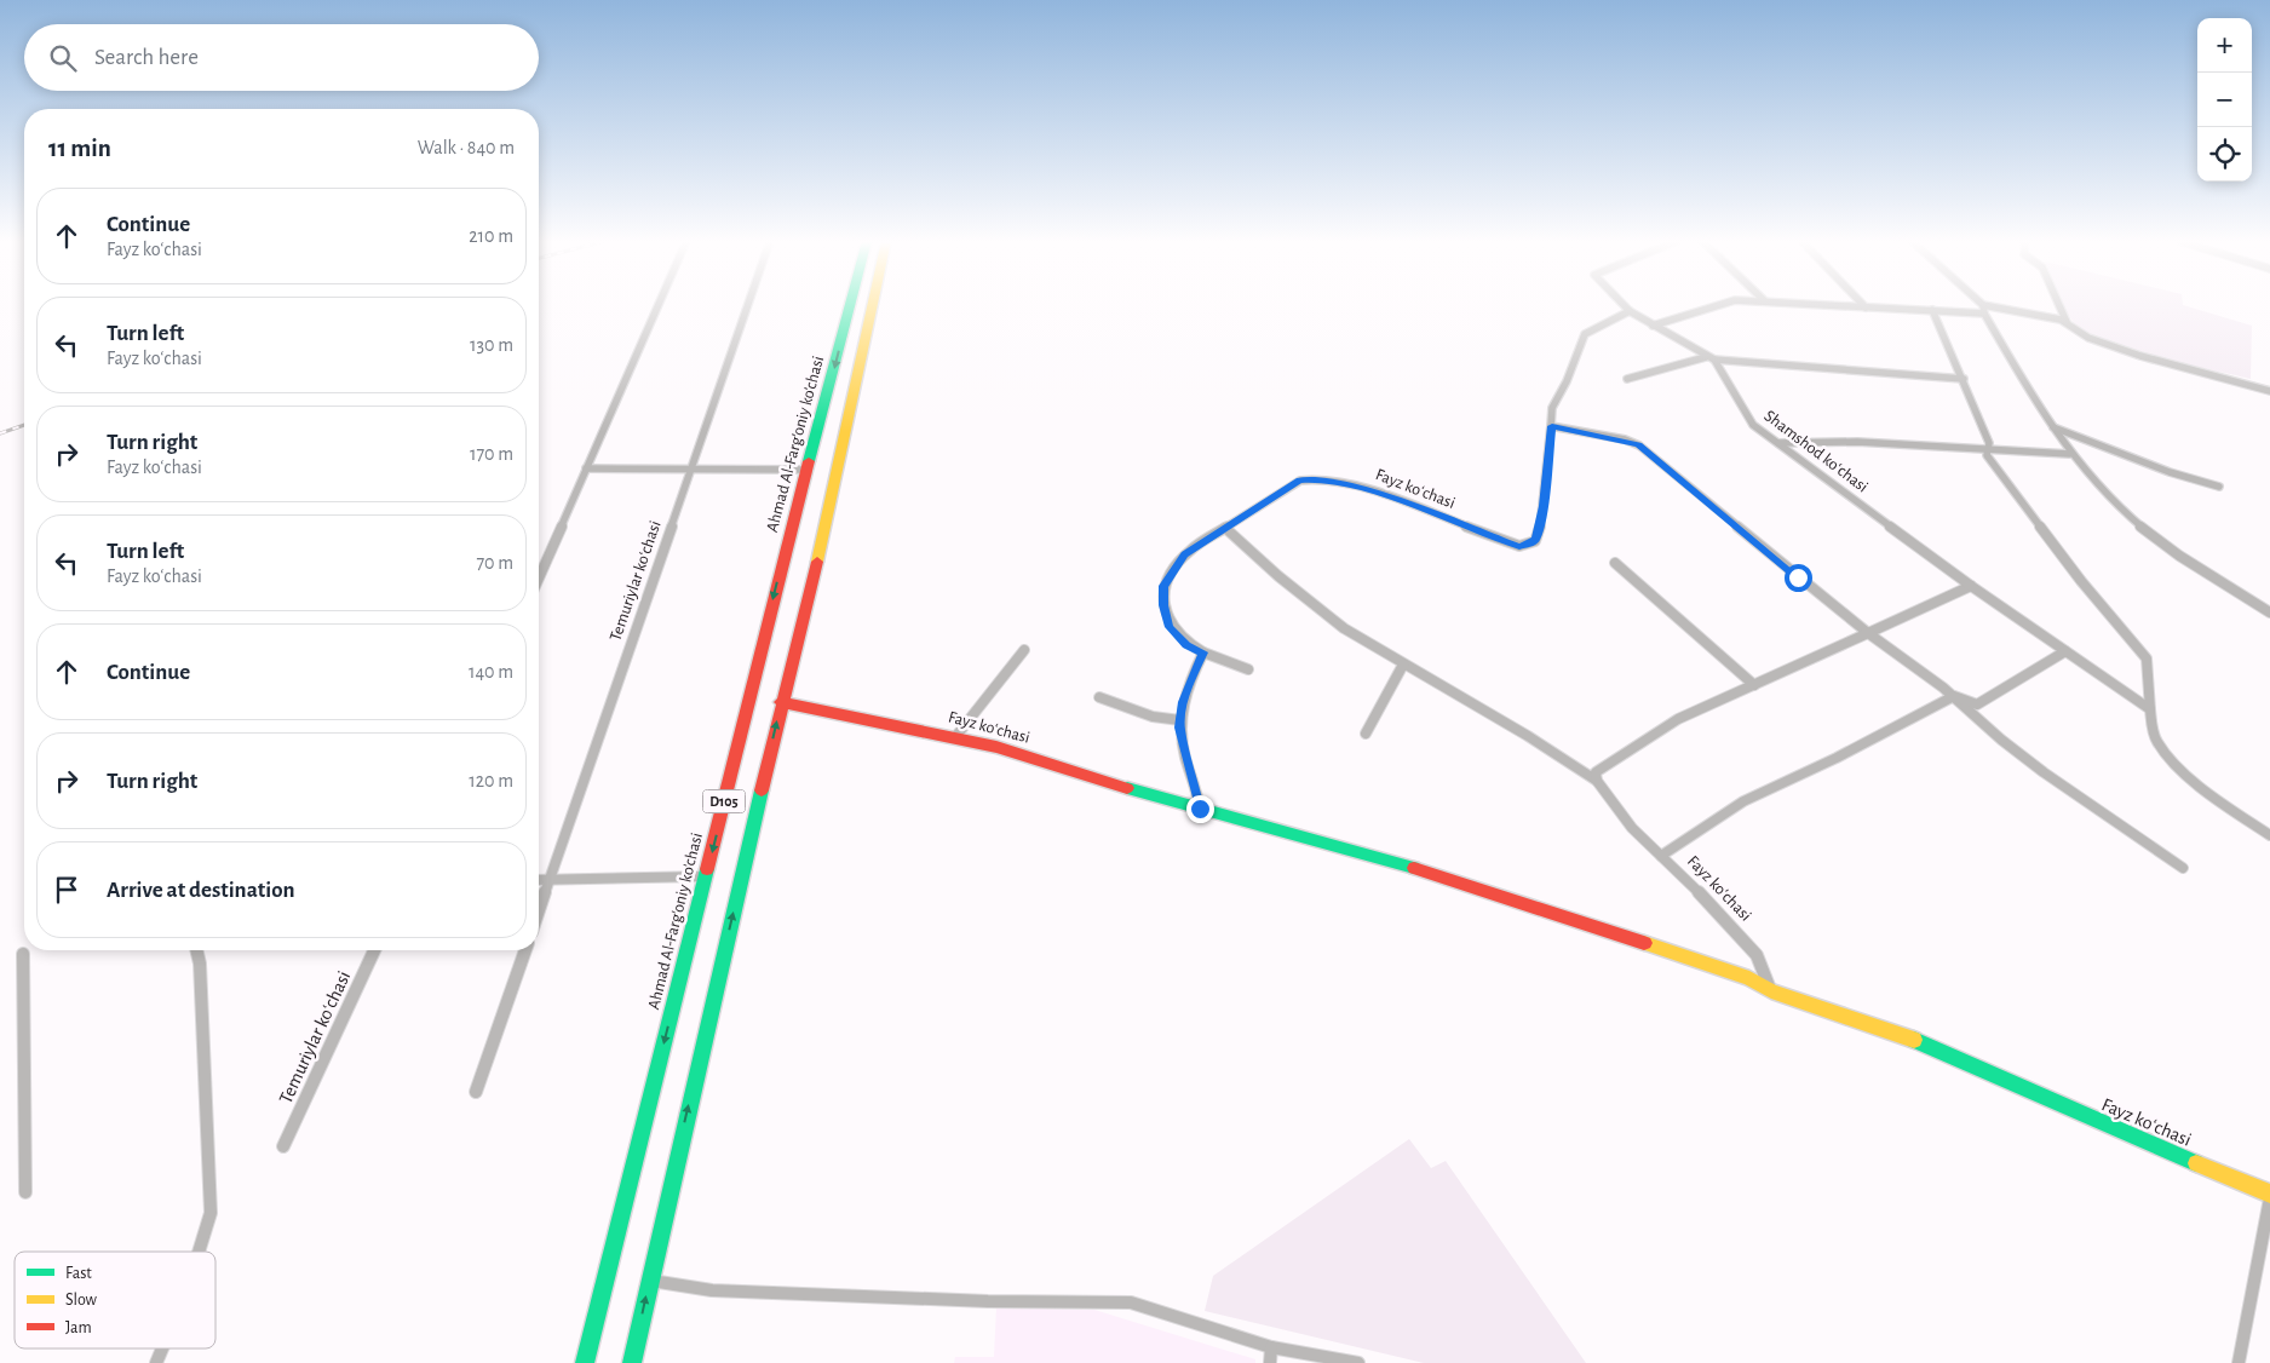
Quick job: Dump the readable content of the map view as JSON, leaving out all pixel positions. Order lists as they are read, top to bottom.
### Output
{
  "streets": {
    "main road": ["Ahmad Al-Farg'oniy ko'chasi", "Fayz koʻchasi", "D105"],
    "street": ["Shamshod koʻchasi", "Temuriylar koʻchasi"]
  },
  "crossings": [
    ["Ahmad Al-Farg'oniy ko'chasi", "Fayz koʻchasi"]
  ],
  "legend": ["Fast", "Slow", "Jam"],
  "page": {
    "map_buttons": ["+", "−"],
    "search": "Search here",
    "heading": ["11 min", "Walk · 840 m"],
    "list": [
      ["Continue", "Fayz koʻchasi", "210 m"],
      ["Turn left", "Fayz koʻchasi", "130 m"],
      ["Turn right", "Fayz koʻchasi", "170 m"],
      ["Turn left", "Fayz koʻchasi", "70 m"],
      ["Continue", "140 m"],
      ["Turn right", "120 m"],
      "Arrive at destination"
    ]
  }
}
